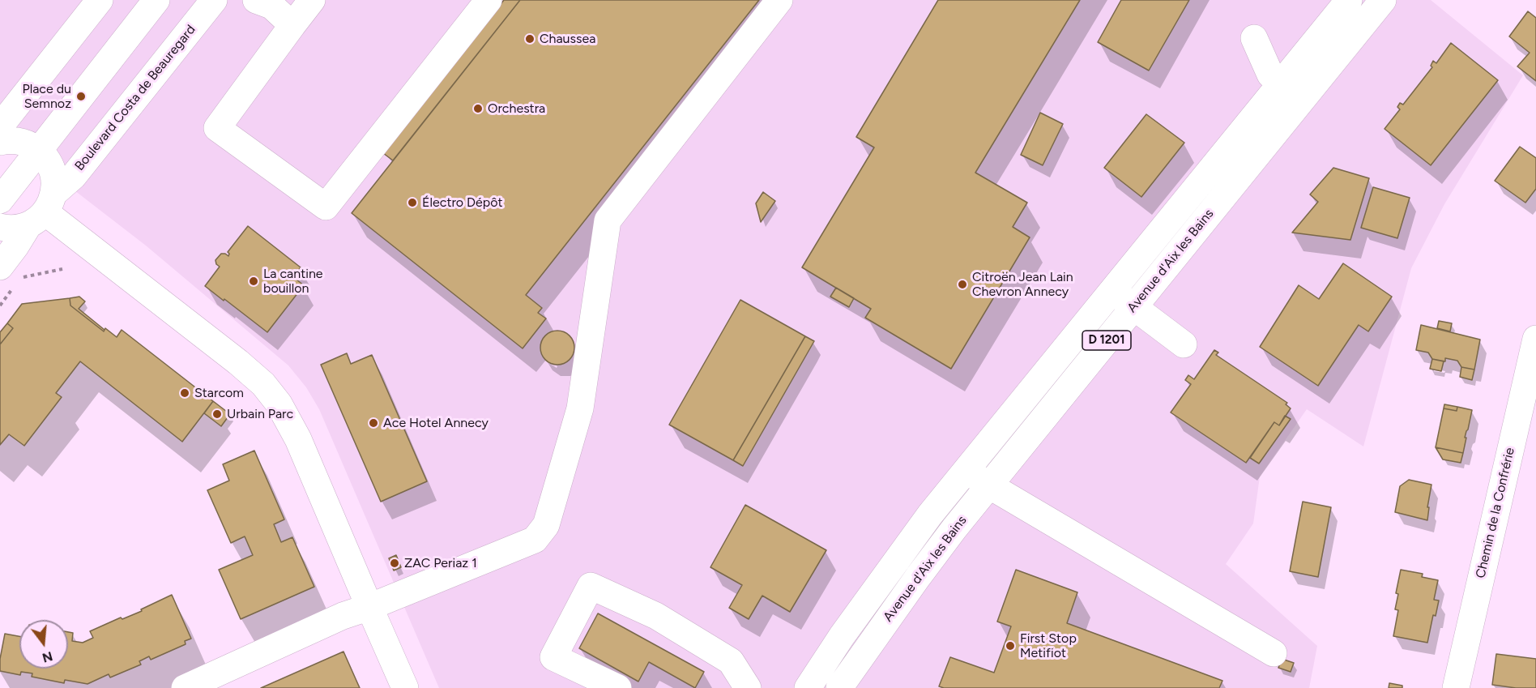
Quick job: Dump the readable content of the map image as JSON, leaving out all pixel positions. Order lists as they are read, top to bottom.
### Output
{
  "streets": {
    "main road": [
      "Boulevard Costa de Beauregard",
      "Avenue d'Aix les Bains",
      "D 1201",
      "Chemin de la Confrérie"
    ]
  },
  "places": [
    "Chaussea",
    "Place du Semnoz",
    "Orchestra",
    "Électro Dépôt",
    "La cantine bouillon",
    "Citroën Jean Lain Chevron Annecy",
    "Starcom",
    "Urbain Parc",
    "Ace Hotel Annecy",
    "ZAC Periaz 1",
    "First Stop Metifiot"
  ],
  "north": "bottom"
}
